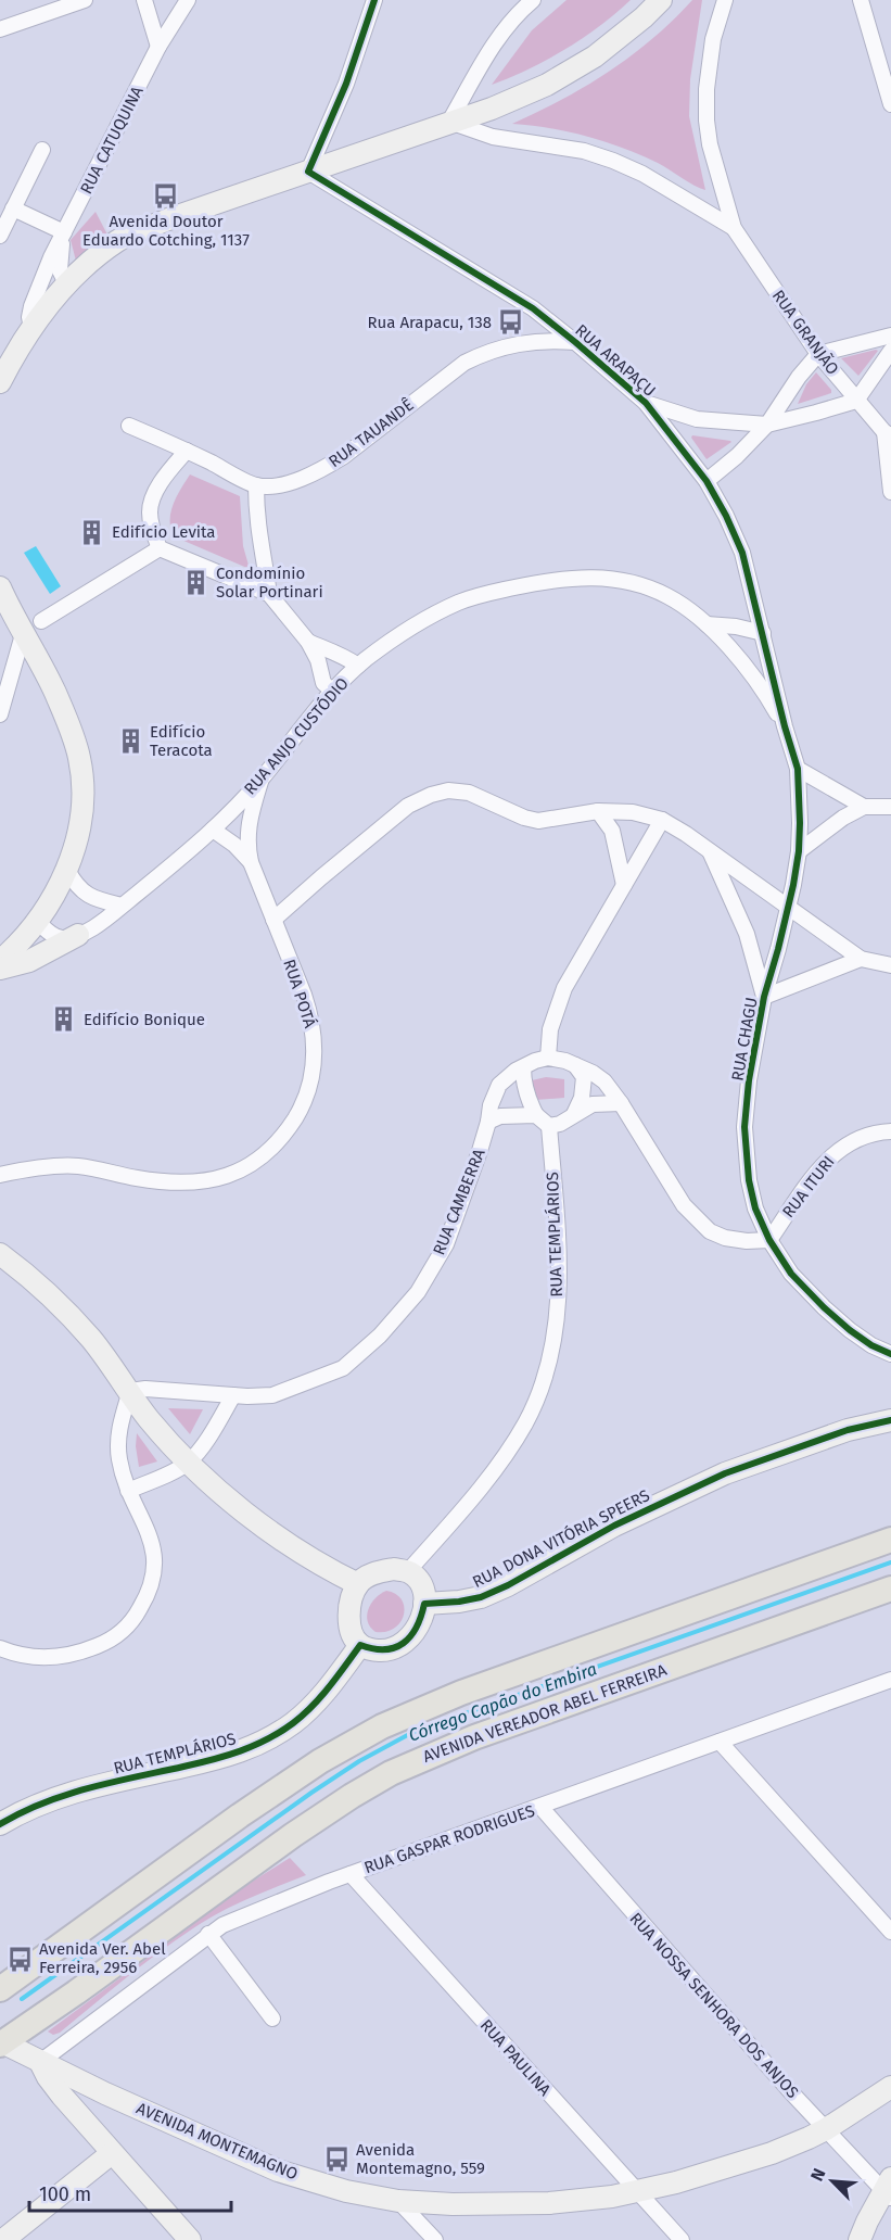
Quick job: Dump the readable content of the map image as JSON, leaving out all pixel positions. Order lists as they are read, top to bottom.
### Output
{
  "streets": {
    "main road": ["AVENIDA VEREADOR ABEL FERREIRA"],
    "street": [
      "RUA CATUQUINA",
      "RUA GRANJÃO",
      "RUA ARAPAÇU",
      "RUA TAUANDÊ",
      "RUA ANJO CUSTÓDIO",
      "RUA POTÁ",
      "RUA CHAGU",
      "RUA ITURI",
      "RUA CAMBERRA",
      "RUA TEMPLÁRIOS",
      "RUA DONA VITÓRIA SPEERS",
      "RUA GASPAR RODRIGUES",
      "RUA NOSSA SENHORA DOS ANJOS",
      "RUA PAULINA",
      "AVENIDA MONTEMAGNO"
    ]
  },
  "crossings": [
    ["RUA ARAPAÇU", "RUA TAUANDÊ"],
    ["RUA ARAPAÇU", "RUA ANJO CUSTÓDIO"],
    ["RUA ARAPAÇU", "RUA CHAGU"],
    ["RUA ANJO CUSTÓDIO", "RUA POTÁ"],
    ["RUA CHAGU", "RUA ITURI"],
    ["RUA CAMBERRA", "RUA TEMPLÁRIOS"],
    ["RUA TEMPLÁRIOS", "RUA DONA VITÓRIA SPEERS"],
    ["RUA GASPAR RODRIGUES", "RUA NOSSA SENHORA DOS ANJOS"],
    ["RUA GASPAR RODRIGUES", "RUA PAULINA"],
    ["RUA NOSSA SENHORA DOS ANJOS", "AVENIDA MONTEMAGNO"],
    ["RUA PAULINA", "AVENIDA MONTEMAGNO"]
  ],
  "water": ["Córrego Capão do Embira"],
  "places": {
    "bus stop": [
      "Avenida Doutor Eduardo Cotching, 1137",
      "Rua Arapacu, 138",
      "Avenida Ver. Abel Ferreira, 2956",
      "Avenida Montemagno, 559"
    ],
    "building": [
      "Edifício Levita",
      "Condomínio Solar Portinari",
      "Edifício Teracota",
      "Edifício Bonique"
    ]
  },
  "scale_bar": "100 m",
  "north": "top left"
}
